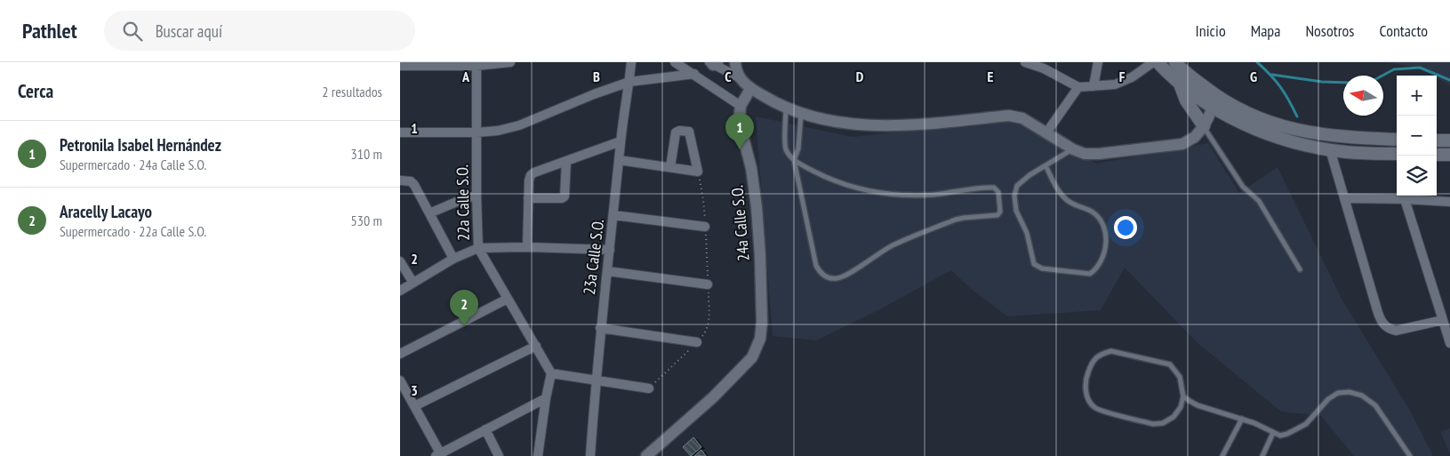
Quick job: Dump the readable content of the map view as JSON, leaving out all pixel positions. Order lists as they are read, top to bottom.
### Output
{
  "streets": {
    "street": ["22a Calle S.O.", "24a Calle S.O.", "23a Calle S.O."]
  },
  "north": "left",
  "page": {
    "header": "Pathlet",
    "search": "Buscar aquí",
    "nav": [
      "Inicio",
      "Mapa",
      "Nosotros",
      "Contacto"
    ],
    "heading": ["Cerca", "2 resultados"],
    "map_buttons": ["+", "−"],
    "pins": ["1", "2"],
    "list": [
      {
        "mark": "1",
        "name": "Petronila Isabel Hernández",
        "note": "Supermercado · 24a Calle S.O.",
        "value": "310 m"
      },
      {
        "mark": "2",
        "name": "Aracelly Lacayo",
        "note": "Supermercado · 22a Calle S.O.",
        "value": "530 m"
      }
    ]
  },
  "grid": {
    "columns": [
      "A",
      "B",
      "C",
      "D",
      "E",
      "F",
      "G"
    ],
    "rows": ["1", "2", "3"]
  }
}
